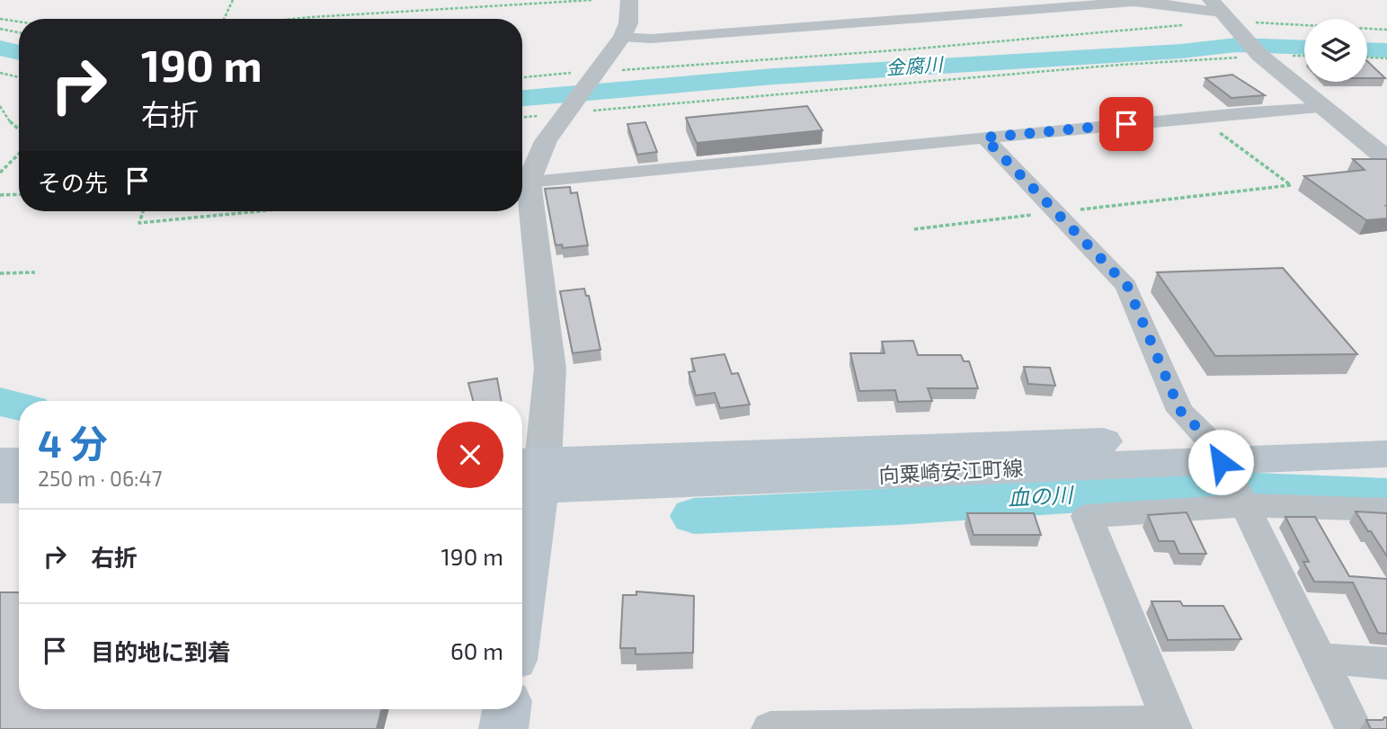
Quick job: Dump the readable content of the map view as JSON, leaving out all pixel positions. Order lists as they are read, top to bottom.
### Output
{
  "streets": {
    "main road": ["向粟崎安江町線"]
  },
  "water": ["金腐川", "血の川"],
  "page": {
    "turn": ["190 m", "右折"],
    "then": "その先",
    "heading": ["4 分", "250 m · 06:47"],
    "list": [
      {
        "name": "右折",
        "value": "190 m"
      },
      {
        "name": "目的地に到着",
        "value": "60 m"
      }
    ]
  }
}
